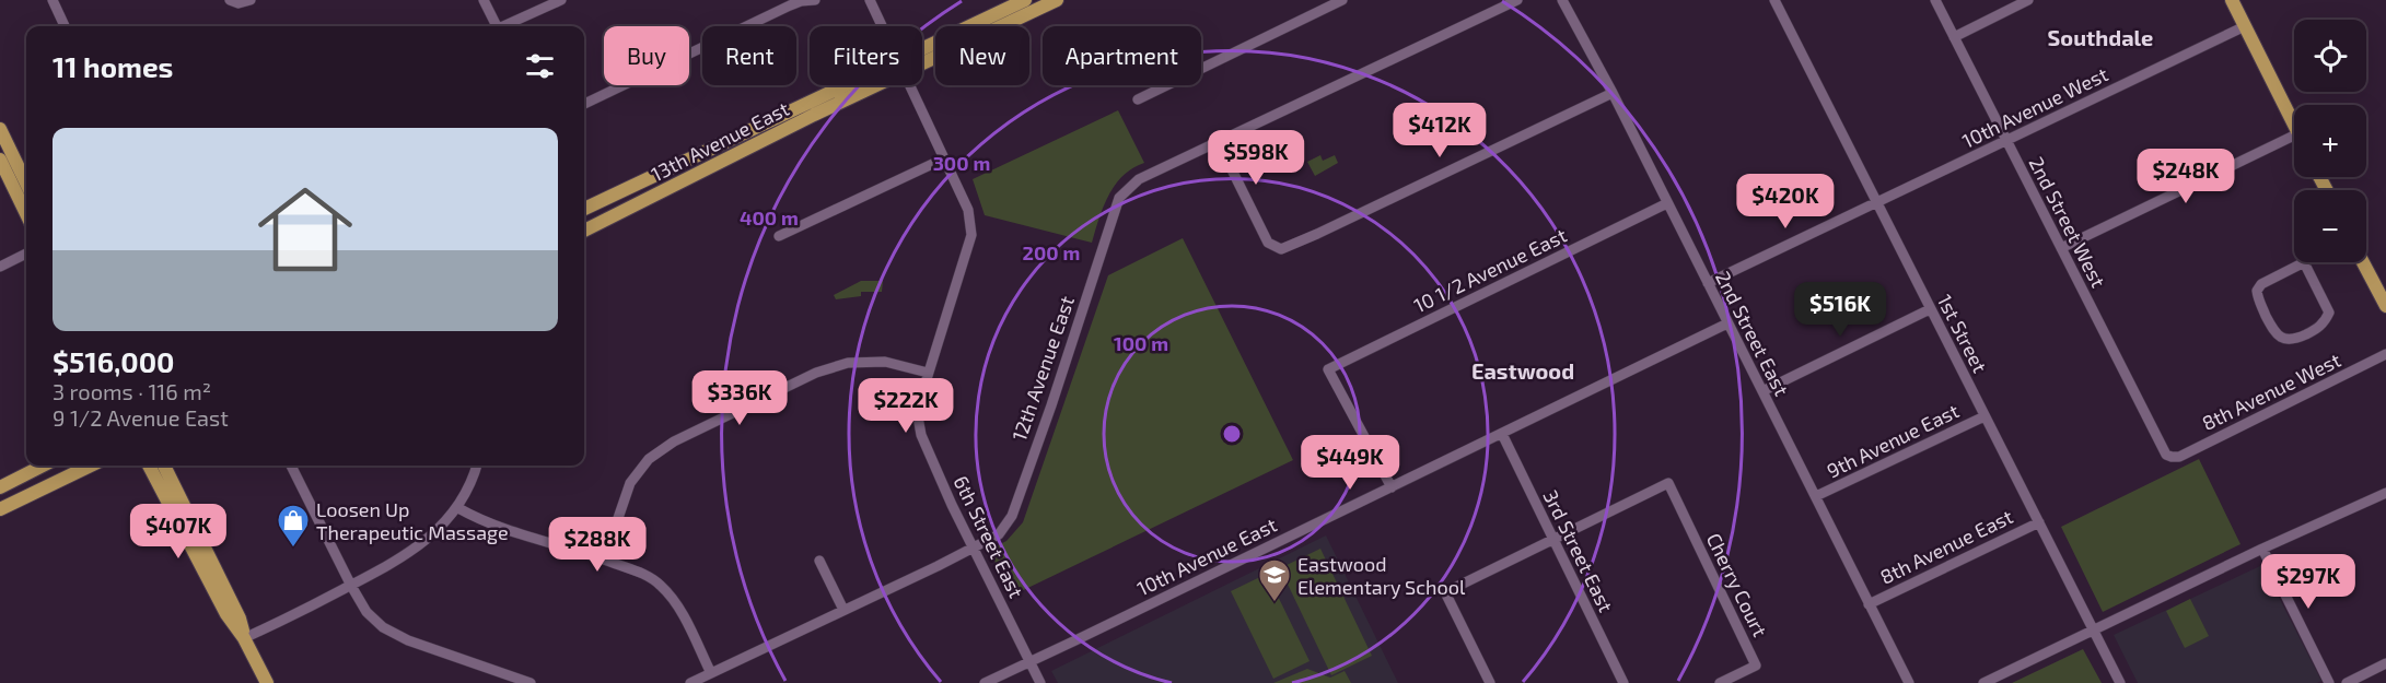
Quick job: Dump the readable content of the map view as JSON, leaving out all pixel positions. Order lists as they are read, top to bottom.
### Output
{
  "streets": {
    "main road": ["13th Avenue East"],
    "street": [
      "10th Avenue West",
      "2nd Street West",
      "10 1/2 Avenue East",
      "2nd Street East",
      "1st Street",
      "12th Avenue East",
      "8th Avenue West",
      "9th Avenue East",
      "6th Street East",
      "8th Avenue East",
      "3rd Street East",
      "10th Avenue East",
      "Cherry Court"
    ]
  },
  "crossings": [
    ["10th Avenue West", "2nd Street West"],
    ["10th Avenue West", "1st Street"],
    ["2nd Street West", "8th Avenue West"],
    ["10 1/2 Avenue East", "2nd Street East"],
    ["10 1/2 Avenue East", "10th Avenue East"],
    ["2nd Street East", "9th Avenue East"],
    ["2nd Street East", "8th Avenue East"],
    ["2nd Street East", "10th Avenue East"],
    ["1st Street", "9th Avenue East"],
    ["1st Street", "8th Avenue East"],
    ["12th Avenue East", "6th Street East"],
    ["6th Street East", "10th Avenue East"],
    ["3rd Street East", "10th Avenue East"],
    ["3rd Street East", "Cherry Court"]
  ],
  "districts": ["Southdale", "Eastwood"],
  "places": {
    "shop": ["Loosen Up Therapeutic Massage"],
    "school or university": ["Eastwood Elementary School"]
  },
  "page": {
    "map_buttons": ["+", "−"],
    "chip": [
      "Buy",
      "Rent",
      "Filters",
      "New",
      "Apartment"
    ],
    "heading": "11 homes",
    "price": [
      "$412K",
      "$598K",
      "$248K",
      "$420K",
      "$516K",
      "$336K",
      "$222K",
      "$449K",
      "$407K",
      "$288K",
      "$297K"
    ],
    "list": [
      {
        "name": "$516,000",
        "note": "3 rooms · 116 m² · 9 1/2 Avenue East"
      }
    ]
  },
  "rings": [
    "300 m",
    "400 m",
    "200 m",
    "100 m"
  ]
}
